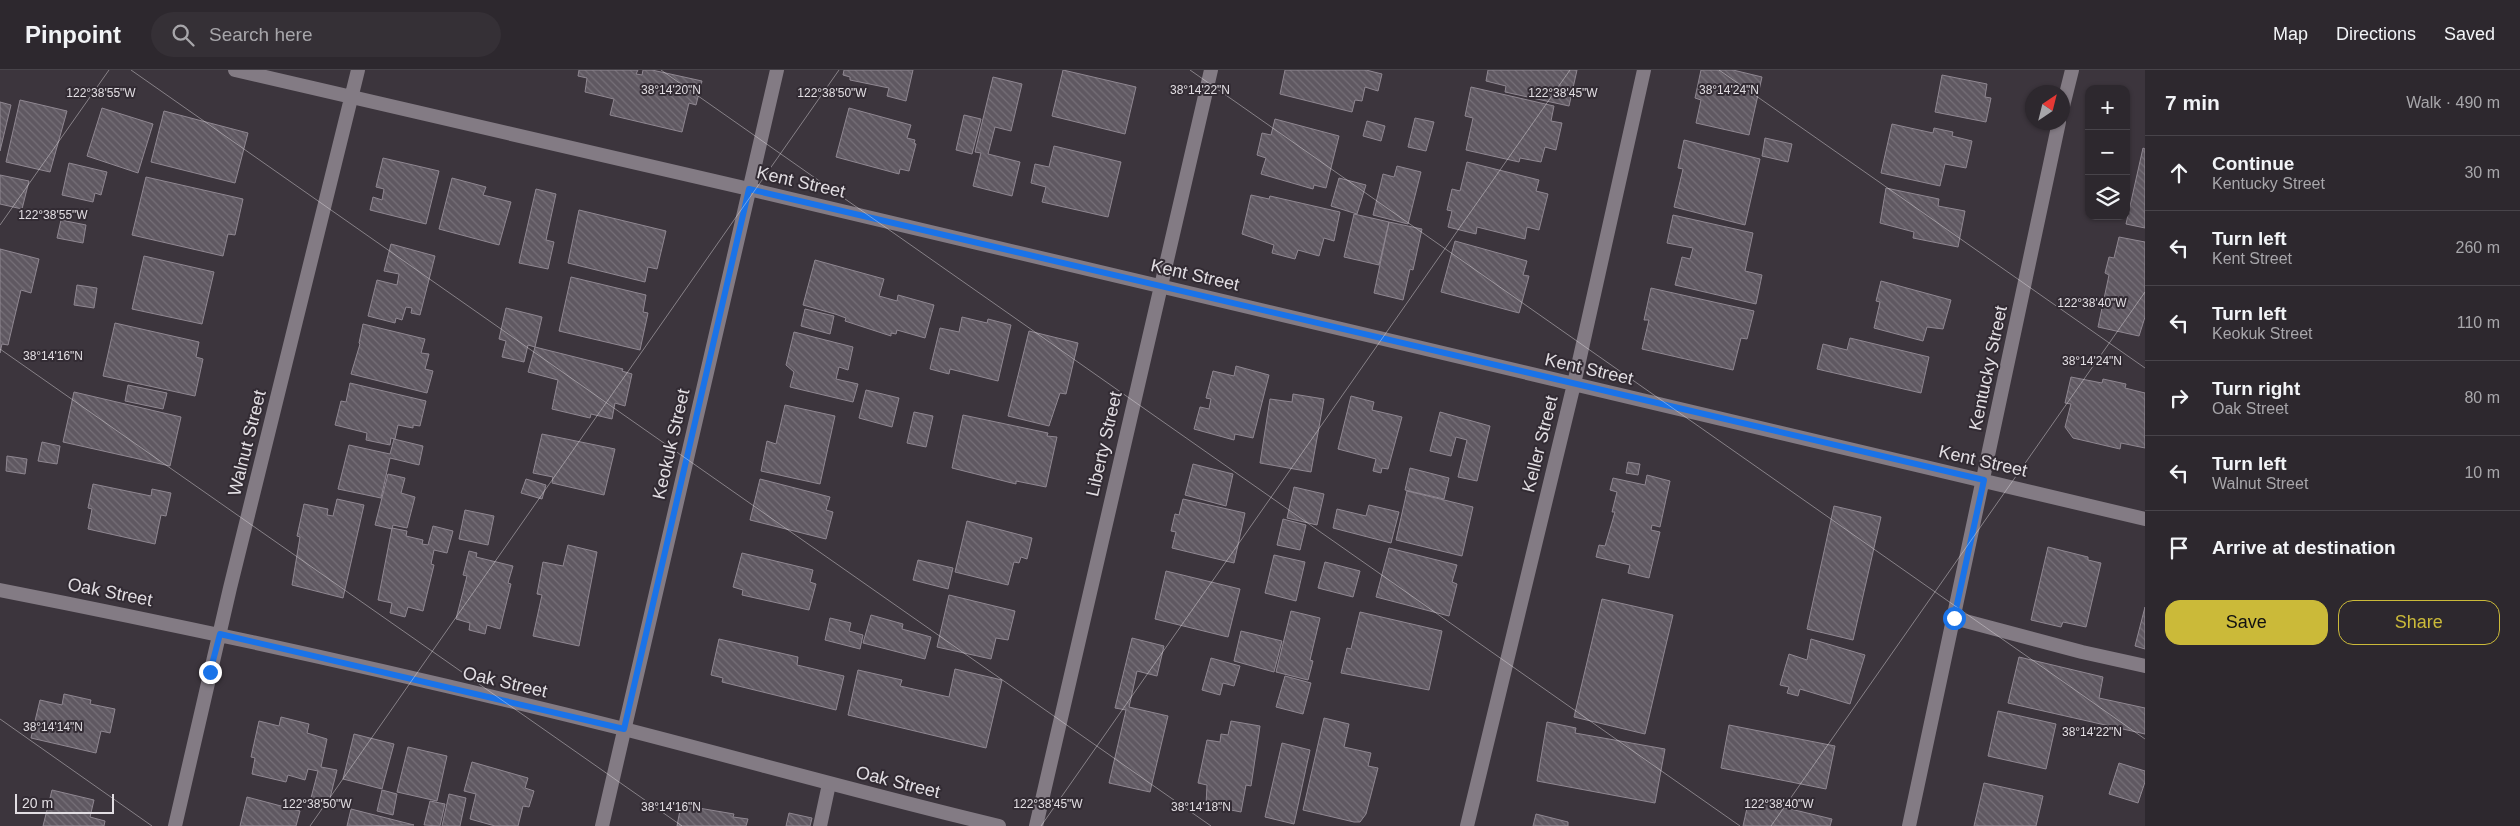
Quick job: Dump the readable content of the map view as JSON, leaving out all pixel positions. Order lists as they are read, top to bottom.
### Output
{
  "streets": {
    "street": [
      "Kent Street",
      "Kentucky Street",
      "Walnut Street",
      "Keokuk Street",
      "Liberty Street",
      "Keller Street",
      "Oak Street"
    ]
  },
  "crossings": [
    ["Kent Street", "Kentucky Street"],
    ["Kent Street", "Walnut Street"],
    ["Kent Street", "Keokuk Street"],
    ["Kent Street", "Liberty Street"],
    ["Kent Street", "Keller Street"],
    ["Walnut Street", "Oak Street"],
    ["Keokuk Street", "Oak Street"]
  ],
  "scale_bar": "20 m",
  "north": "top right",
  "page": {
    "header": "Pinpoint",
    "search": "Search here",
    "nav": ["Map", "Directions", "Saved"],
    "heading": ["7 min", "Walk · 490 m"],
    "map_buttons": ["+", "−"],
    "list": [
      ["Continue", "Kentucky Street", "30 m"],
      ["Turn left", "Kent Street", "260 m"],
      ["Turn left", "Keokuk Street", "110 m"],
      ["Turn right", "Oak Street", "80 m"],
      ["Turn left", "Walnut Street", "10 m"],
      "Arrive at destination"
    ],
    "buttons": ["Save", "Share"],
    "scale": "20 m"
  },
  "coordinates": [
    "38°14'20\"N",
    "38°14'22\"N",
    "38°14'24\"N",
    "122°38'55\"W",
    "122°38'50\"W",
    "122°38'45\"W",
    "122°38'40\"W",
    "38°14'16\"N",
    "38°14'14\"N",
    "38°14'18\"N"
  ]
}
